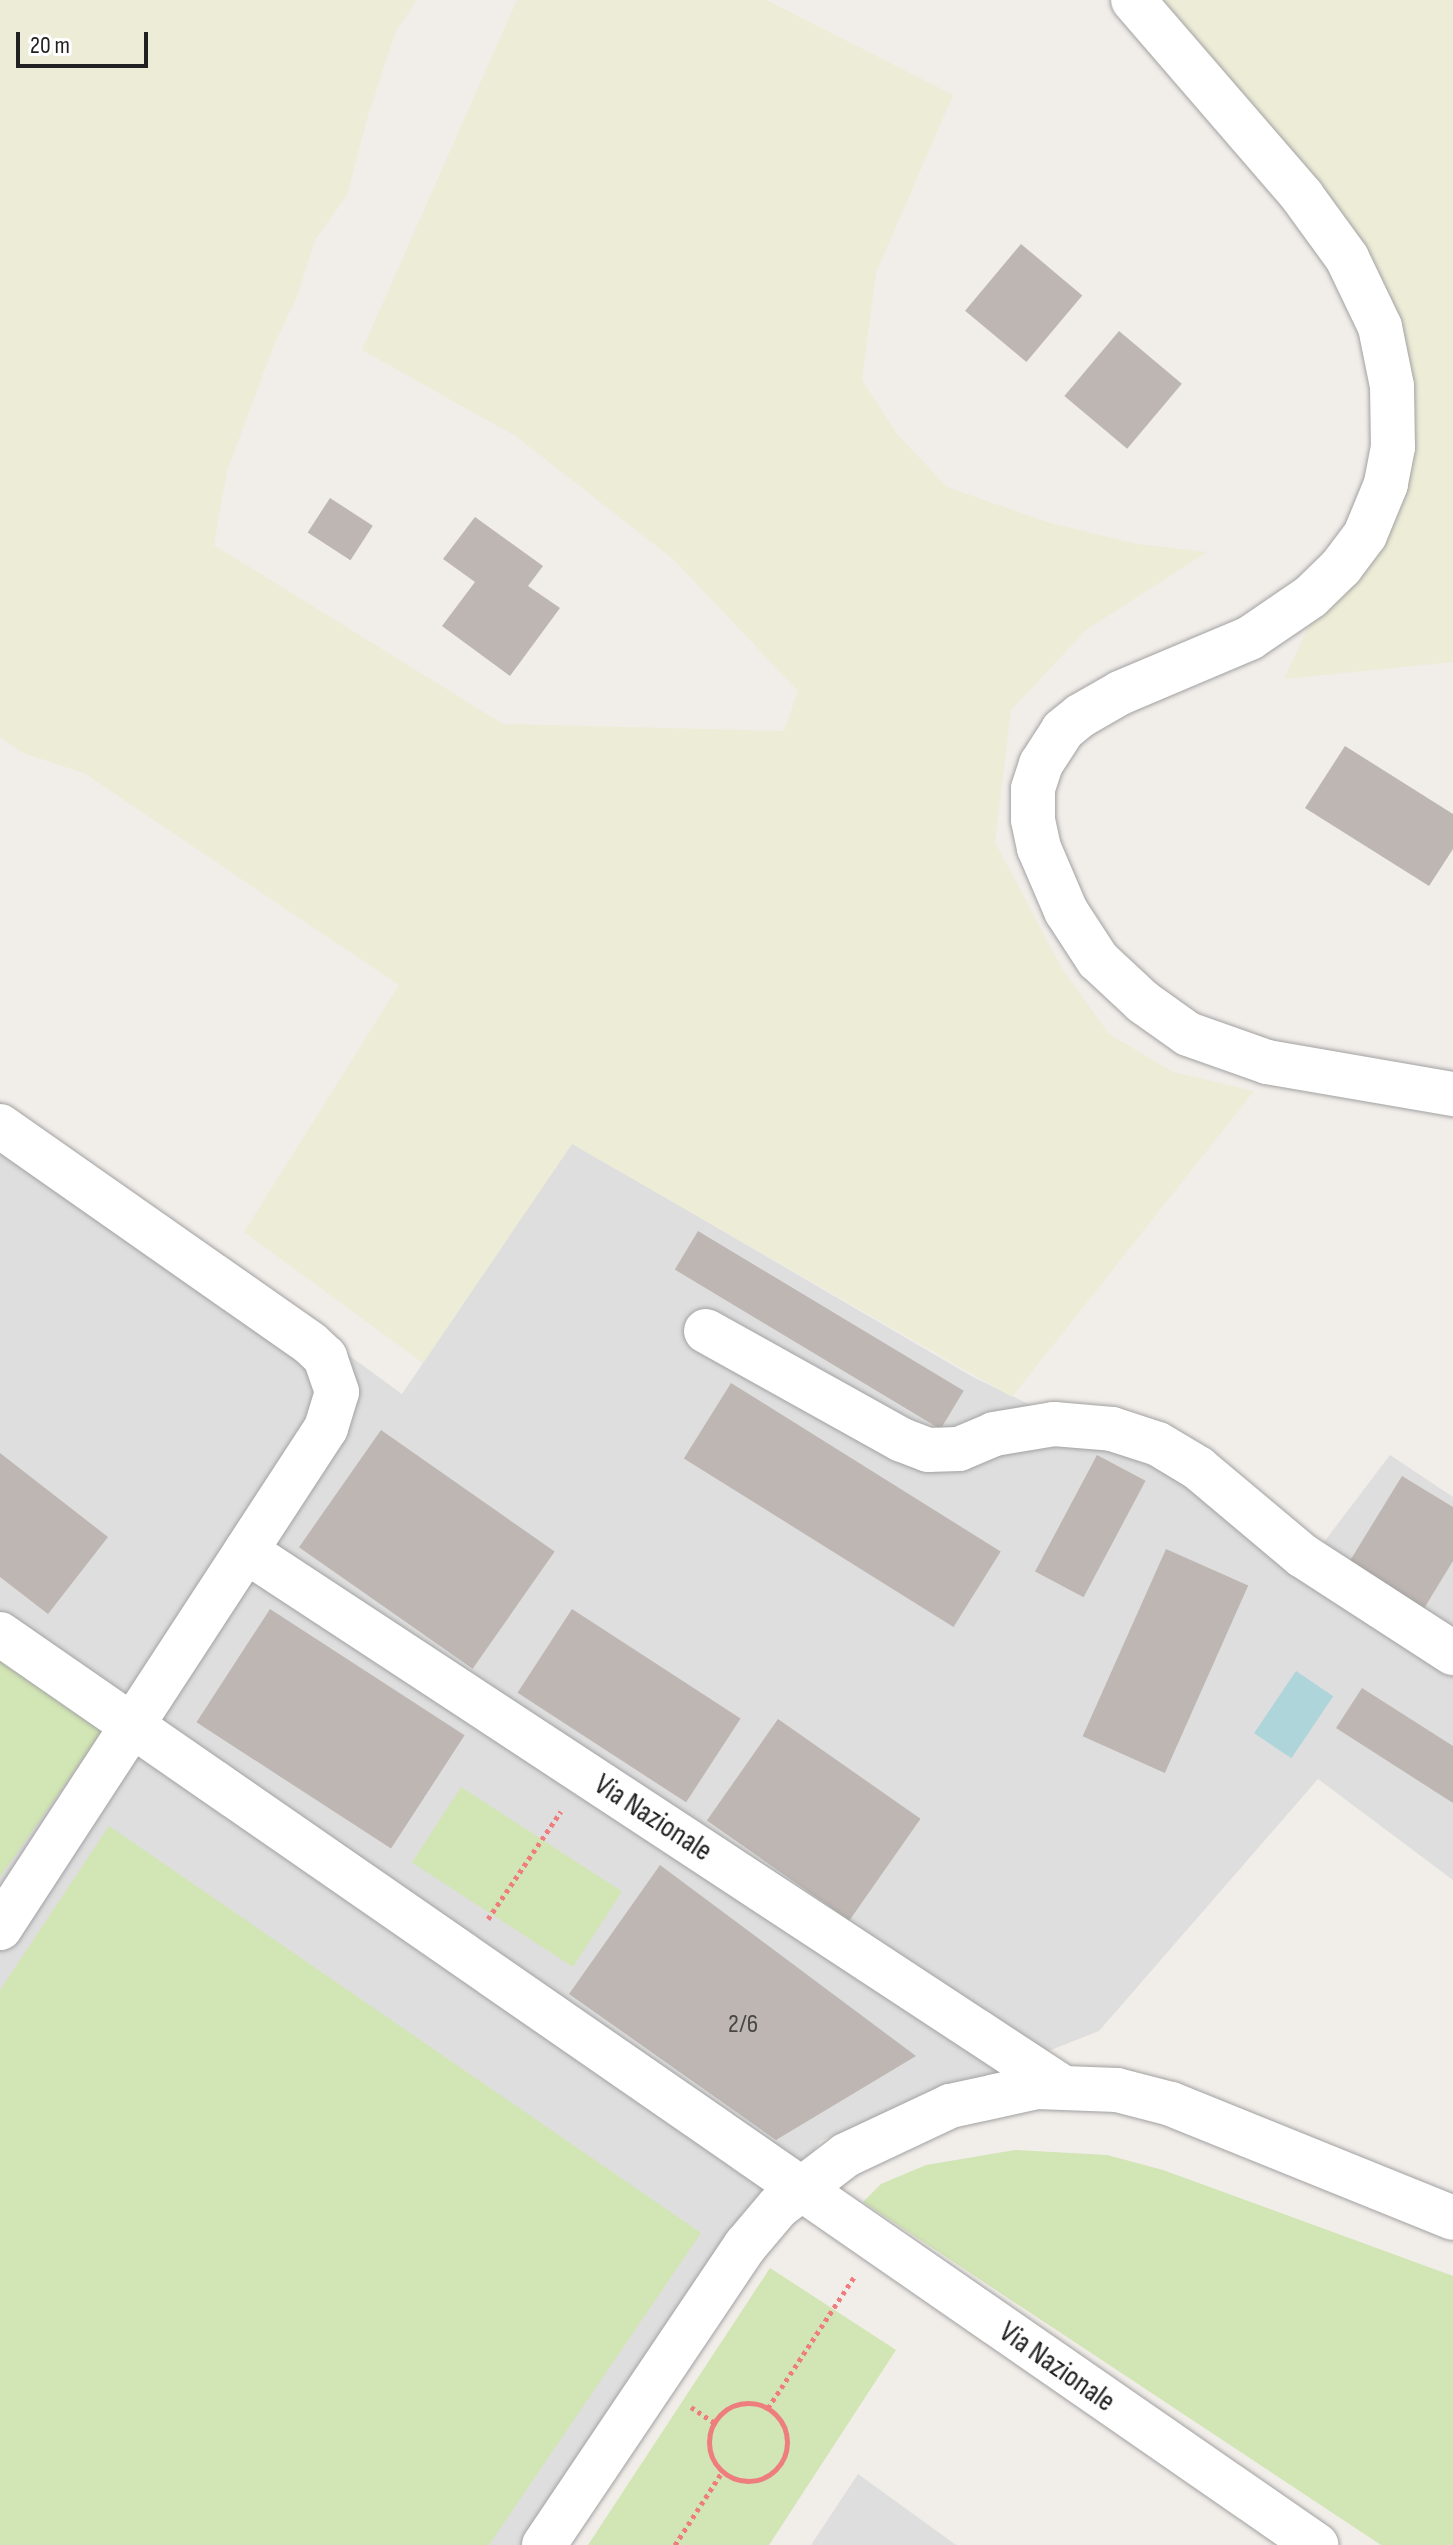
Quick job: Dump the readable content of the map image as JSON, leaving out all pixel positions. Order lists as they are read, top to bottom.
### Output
{
  "streets": {
    "street": ["Via Nazionale"]
  },
  "house_numbers": ["2/6"],
  "scale_bar": "20 m"
}
